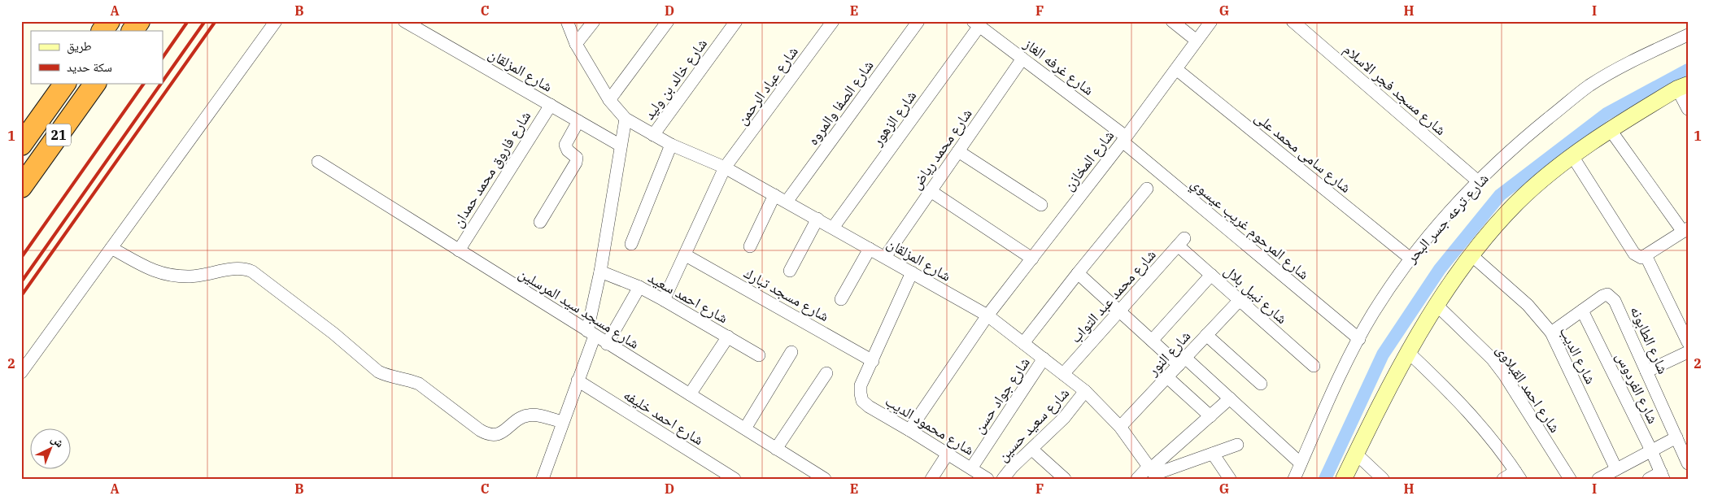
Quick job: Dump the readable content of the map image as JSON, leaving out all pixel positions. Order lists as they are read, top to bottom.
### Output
{
  "streets": {
    "highway": ["21"],
    "street": [
      "شارع غرفه الغاز",
      "شارع المزلقان",
      "شارع خالد بن وليد",
      "شارع عباد الرحمن",
      "شارع مسجد فجر الاسلام",
      "شارع الصفا والمروه",
      "شارع الزهور",
      "شارع محمد رياض",
      "شارع سامى محمد على",
      "شارع المخازن",
      "شارع فاروق محمد حمدان",
      "شارع ترعه جسر البحر",
      "شارع المرحوم غريب عيسوي",
      "شارع مسجد تبارك",
      "شارع نبيل بلال",
      "شارع محمد عبد التواب",
      "شارع احمد سعيد",
      "شارع مسجد سيد المرسلين",
      "شارع الطابونه",
      "شارع النور",
      "شارع الديب",
      "شارع الفردوس",
      "شارع احمد القبلاوى",
      "شارع جواد حسن",
      "شارع احمد خليفه",
      "شارع سعيد حسين",
      "شارع محمود الديب"
    ]
  },
  "crossings": [
    ["شارع غرفه الغاز", "شارع الزهور"],
    ["شارع غرفه الغاز", "شارع محمد رياض"],
    ["شارع غرفه الغاز", "شارع المخازن"],
    ["شارع غرفه الغاز", "شارع المرحوم غريب عيسوي"],
    ["شارع المزلقان", "شارع خالد بن وليد"],
    ["شارع المزلقان", "شارع عباد الرحمن"],
    ["شارع المزلقان", "شارع الصفا والمروه"],
    ["شارع المزلقان", "شارع الزهور"],
    ["شارع المزلقان", "شارع محمد رياض"],
    ["شارع المزلقان", "شارع المخازن"],
    ["شارع المزلقان", "شارع فاروق محمد حمدان"],
    ["شارع المزلقان", "شارع محمد عبد التواب"],
    ["شارع المزلقان", "شارع النور"],
    ["شارع المزلقان", "شارع جواد حسن"],
    ["شارع المزلقان", "شارع سعيد حسين"],
    ["شارع عباد الرحمن", "شارع مسجد تبارك"],
    ["شارع عباد الرحمن", "شارع احمد سعيد"],
    ["شارع مسجد فجر الاسلام", "شارع ترعه جسر البحر"],
    ["شارع سامى محمد على", "شارع المخازن"],
    ["شارع سامى محمد على", "شارع ترعه جسر البحر"],
    ["شارع المخازن", "شارع المرحوم غريب عيسوي"],
    ["شارع المخازن", "شارع محمود الديب"],
    ["شارع فاروق محمد حمدان", "شارع مسجد سيد المرسلين"],
    ["شارع ترعه جسر البحر", "شارع المرحوم غريب عيسوي"],
    ["شارع مسجد تبارك", "شارع محمود الديب"],
    ["شارع نبيل بلال", "شارع محمد عبد التواب"],
    ["شارع نبيل بلال", "شارع النور"],
    ["شارع الطابونه", "شارع الديب"],
    ["شارع الطابونه", "شارع الفردوس"],
    ["شارع جواد حسن", "شارع محمود الديب"]
  ],
  "legend": ["طريق", "سكة حديد"],
  "north": "top right",
  "grid": {
    "columns": [
      "A",
      "B",
      "C",
      "D",
      "E",
      "F",
      "G",
      "H",
      "I"
    ],
    "rows": ["1", "2"]
  }
}
